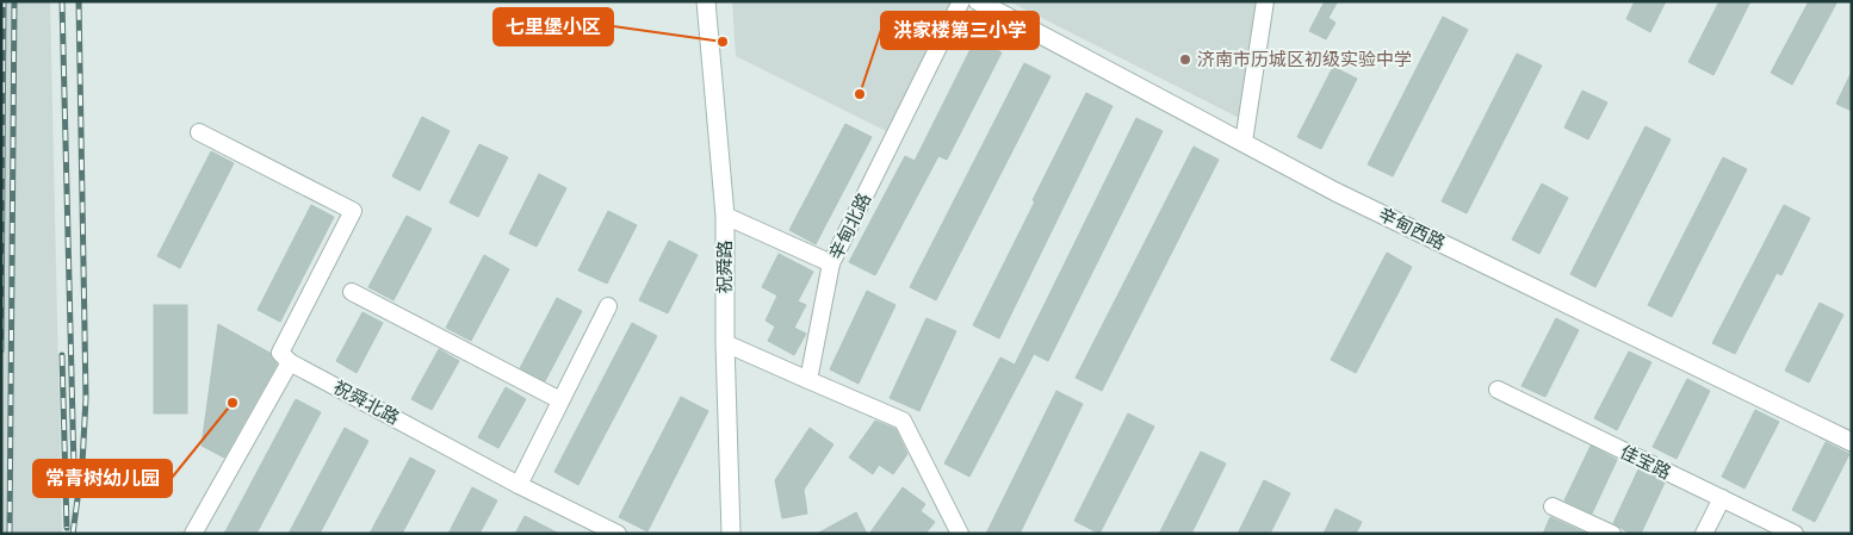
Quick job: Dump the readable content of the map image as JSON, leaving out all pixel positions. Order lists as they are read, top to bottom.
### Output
{
  "streets": {
    "street": [
      "辛甸北路",
      "辛甸西路",
      "祝舜路",
      "祝舜北路",
      "佳宝路"
    ]
  },
  "places": [
    "七里堡小区",
    "济南市历城区初级实验中学",
    "洪家楼第三小学",
    "常青树幼儿园"
  ]
}
